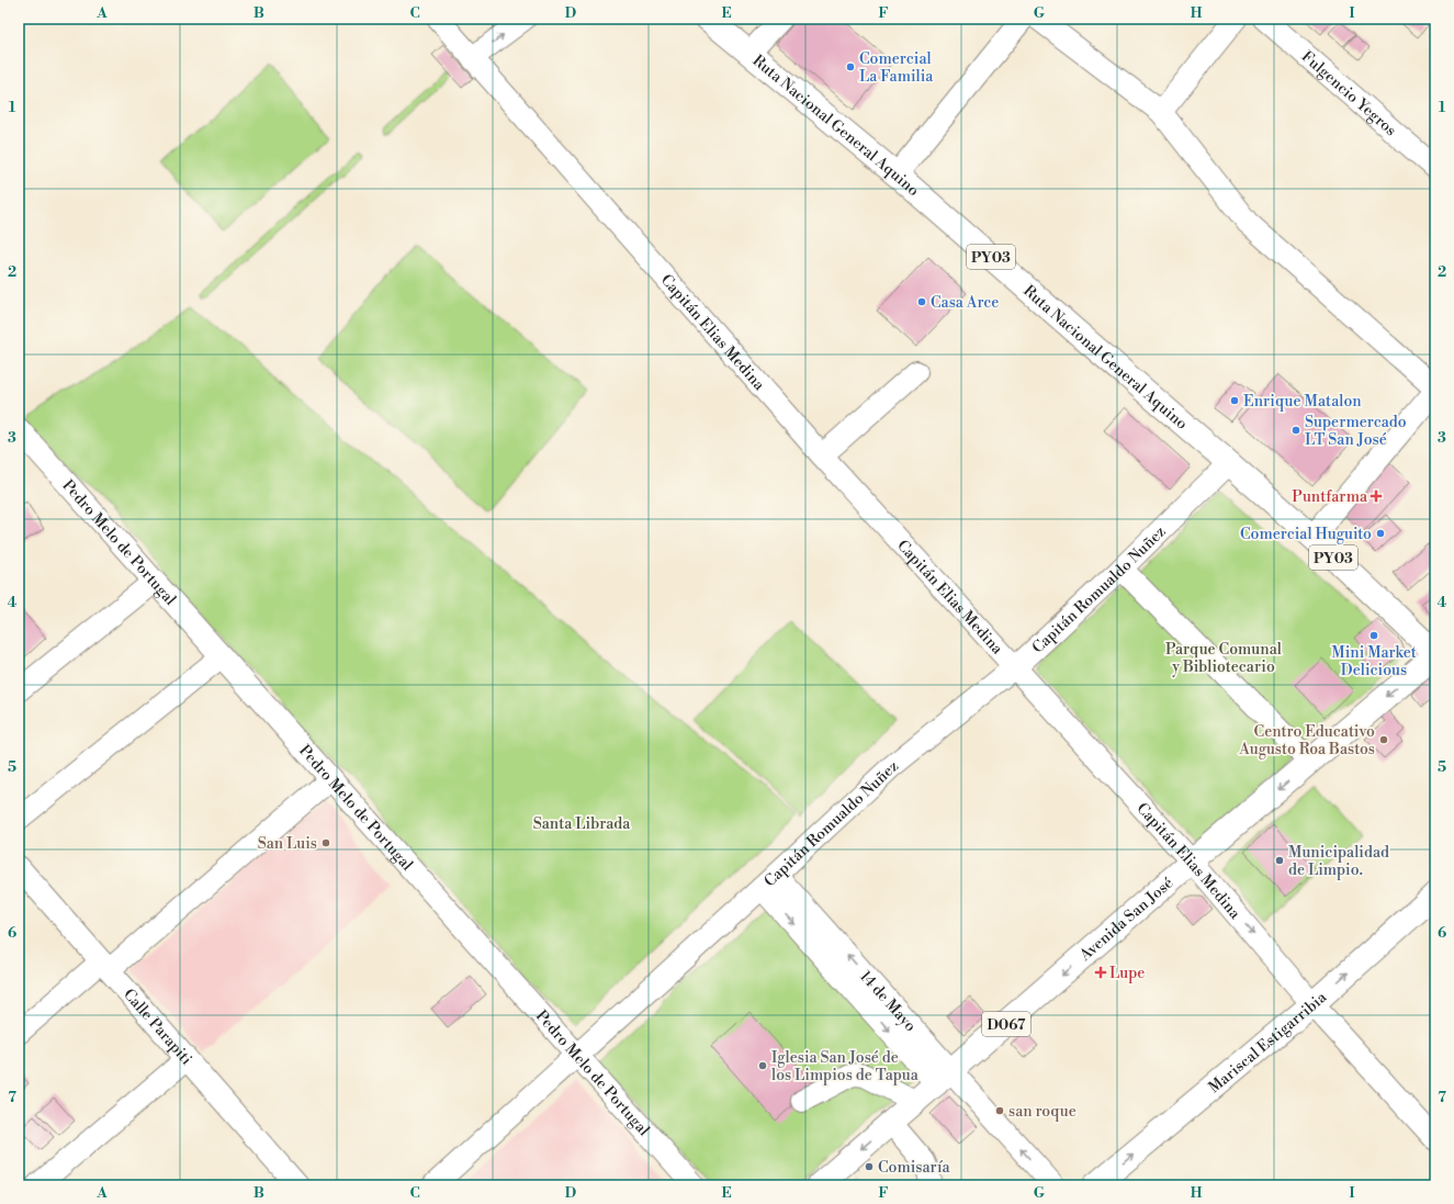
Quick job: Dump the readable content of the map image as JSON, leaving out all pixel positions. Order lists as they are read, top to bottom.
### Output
{
  "streets": {
    "main road": [
      "Ruta Nacional General Aquino",
      "PY03",
      "Avenida San José",
      "D067",
      "Mariscal Estigarribia"
    ],
    "street": [
      "Fulgencio Yegros",
      "Capitán Elias Medina",
      "Pedro Melo de Portugal",
      "Capitán Romualdo Nuñez",
      "14 de Mayo",
      "Calle Parapiti"
    ]
  },
  "crossings": [
    ["Ruta Nacional General Aquino", "Capitán Romualdo Nuñez"],
    ["Ruta Nacional General Aquino", "Avenida San José"],
    ["Capitán Elias Medina", "Capitán Romualdo Nuñez"],
    ["Capitán Elias Medina", "Avenida San José"],
    ["Capitán Elias Medina", "Mariscal Estigarribia"],
    ["Pedro Melo de Portugal", "Capitán Romualdo Nuñez"],
    ["Capitán Romualdo Nuñez", "14 de Mayo"],
    ["Avenida San José", "14 de Mayo"]
  ],
  "one_way": ["Avenida San José", "Mariscal Estigarribia"],
  "parks": ["Parque Comunal y Bibliotecario", "Santa Librada"],
  "places": {
    "other": [
      "Comercial La Familia",
      "Casa Arce",
      "Enrique Matalon",
      "Supermercado LT San José",
      "Comercial Huguito",
      "Mini Market Delicious",
      "Centro Educativo Augusto Roa Bastos",
      "San Luis",
      "Municipalidad de Limpio.",
      "Iglesia San José de los Limpios de Tapua",
      "san roque",
      "Comisaría"
    ],
    "health": ["Puntfarma", "Lupe"]
  },
  "grid": {
    "columns": [
      "A",
      "B",
      "C",
      "D",
      "E",
      "F",
      "G",
      "H",
      "I"
    ],
    "rows": [
      "1",
      "2",
      "3",
      "4",
      "5",
      "6",
      "7"
    ]
  }
}
